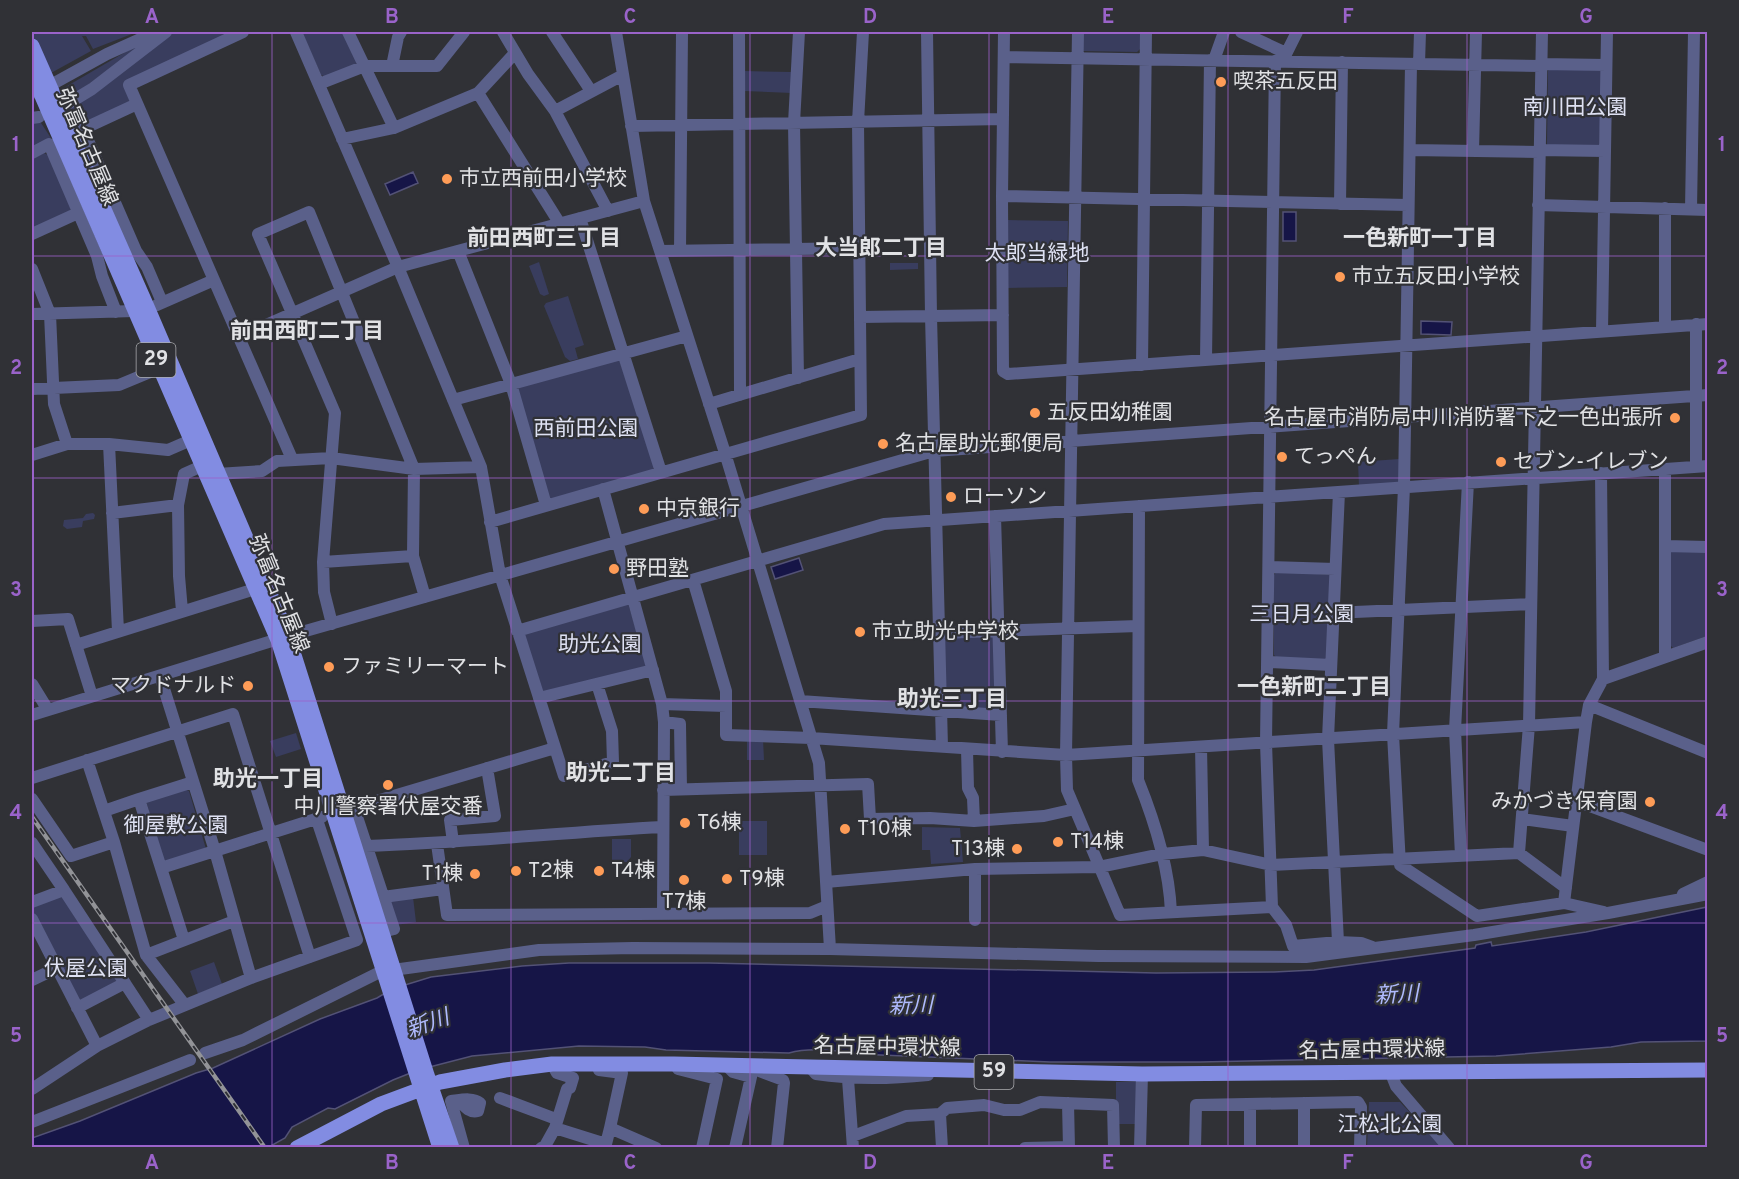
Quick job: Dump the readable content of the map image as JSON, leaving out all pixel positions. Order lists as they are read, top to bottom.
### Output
{
  "streets": {
    "main road": [
      "弥富名古屋線",
      "29",
      "名古屋中環状線",
      "59"
    ]
  },
  "crossings": [
    ["弥富名古屋線", "名古屋中環状線"]
  ],
  "districts": [
    "前田西町三丁目",
    "一色新町一丁目",
    "大当郎二丁目",
    "前田西町二丁目",
    "一色新町二丁目",
    "助光三丁目",
    "助光二丁目",
    "助光一丁目"
  ],
  "water": ["新川"],
  "parks": [
    "南川田公園",
    "太郎当緑地",
    "西前田公園",
    "三日月公園",
    "助光公園",
    "御屋敷公園",
    "伏屋公園",
    "江松北公園"
  ],
  "places": [
    "喫茶五反田",
    "市立西前田小学校",
    "市立五反田小学校",
    "五反田幼稚園",
    "名古屋市消防局中川消防署下之一色出張所",
    "名古屋助光郵便局",
    "てっぺん",
    "セブン-イレブン",
    "ローソン",
    "中京銀行",
    "野田塾",
    "市立助光中学校",
    "ファミリーマート",
    "マクドナルド",
    "中川警察署伏屋交番",
    "みかづき保育園",
    "T6棟",
    "T10棟",
    "T14棟",
    "T13棟",
    "T2棟",
    "T4棟",
    "T1棟",
    "T9棟",
    "T7棟"
  ],
  "grid": {
    "columns": [
      "A",
      "B",
      "C",
      "D",
      "E",
      "F",
      "G"
    ],
    "rows": [
      "1",
      "2",
      "3",
      "4",
      "5"
    ]
  }
}
